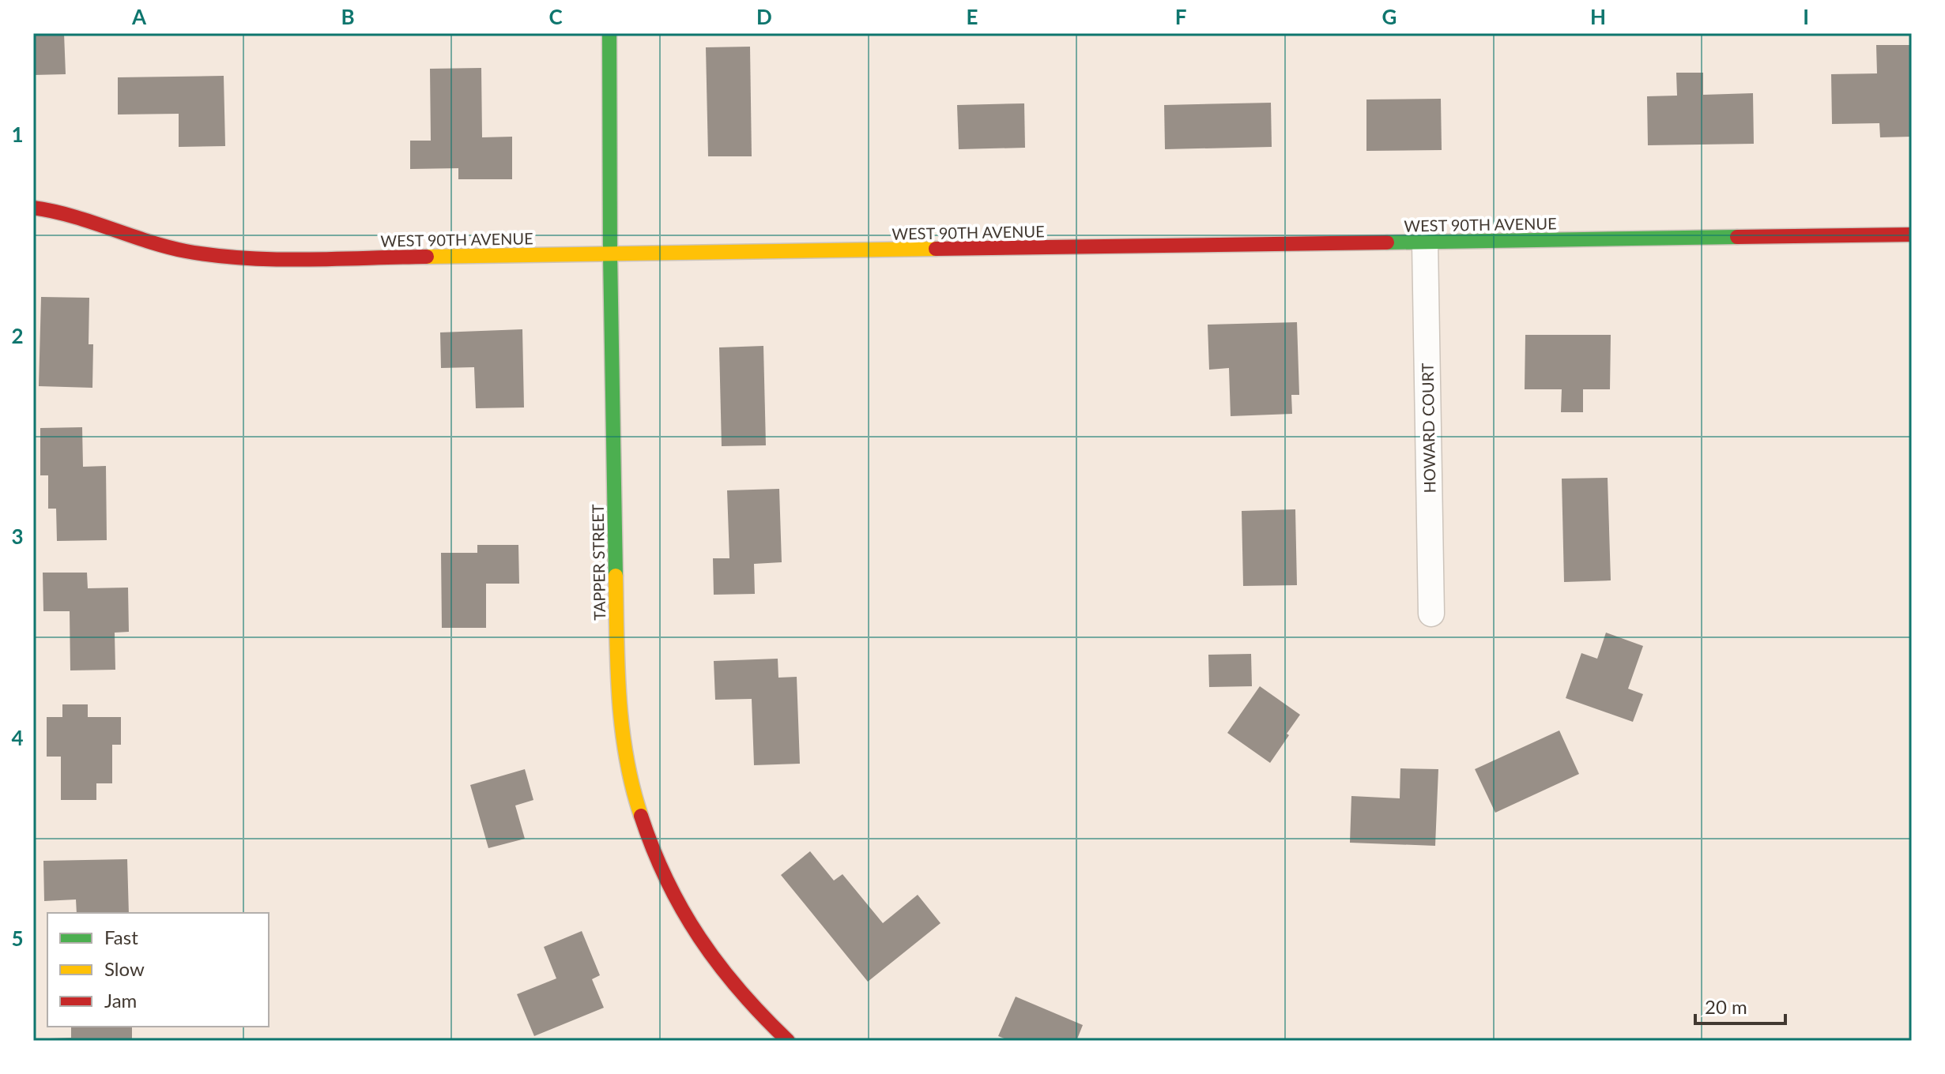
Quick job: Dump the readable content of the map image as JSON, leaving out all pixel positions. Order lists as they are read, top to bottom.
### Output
{
  "streets": {
    "street": ["WEST 90TH AVENUE", "HOWARD COURT", "TAPPER STREET"]
  },
  "crossings": [
    ["WEST 90TH AVENUE", "HOWARD COURT"],
    ["WEST 90TH AVENUE", "TAPPER STREET"]
  ],
  "legend": ["Fast", "Slow", "Jam"],
  "scale_bar": "20 m",
  "grid": {
    "columns": [
      "A",
      "B",
      "C",
      "D",
      "E",
      "F",
      "G",
      "H",
      "I"
    ],
    "rows": [
      "1",
      "2",
      "3",
      "4",
      "5"
    ]
  }
}
